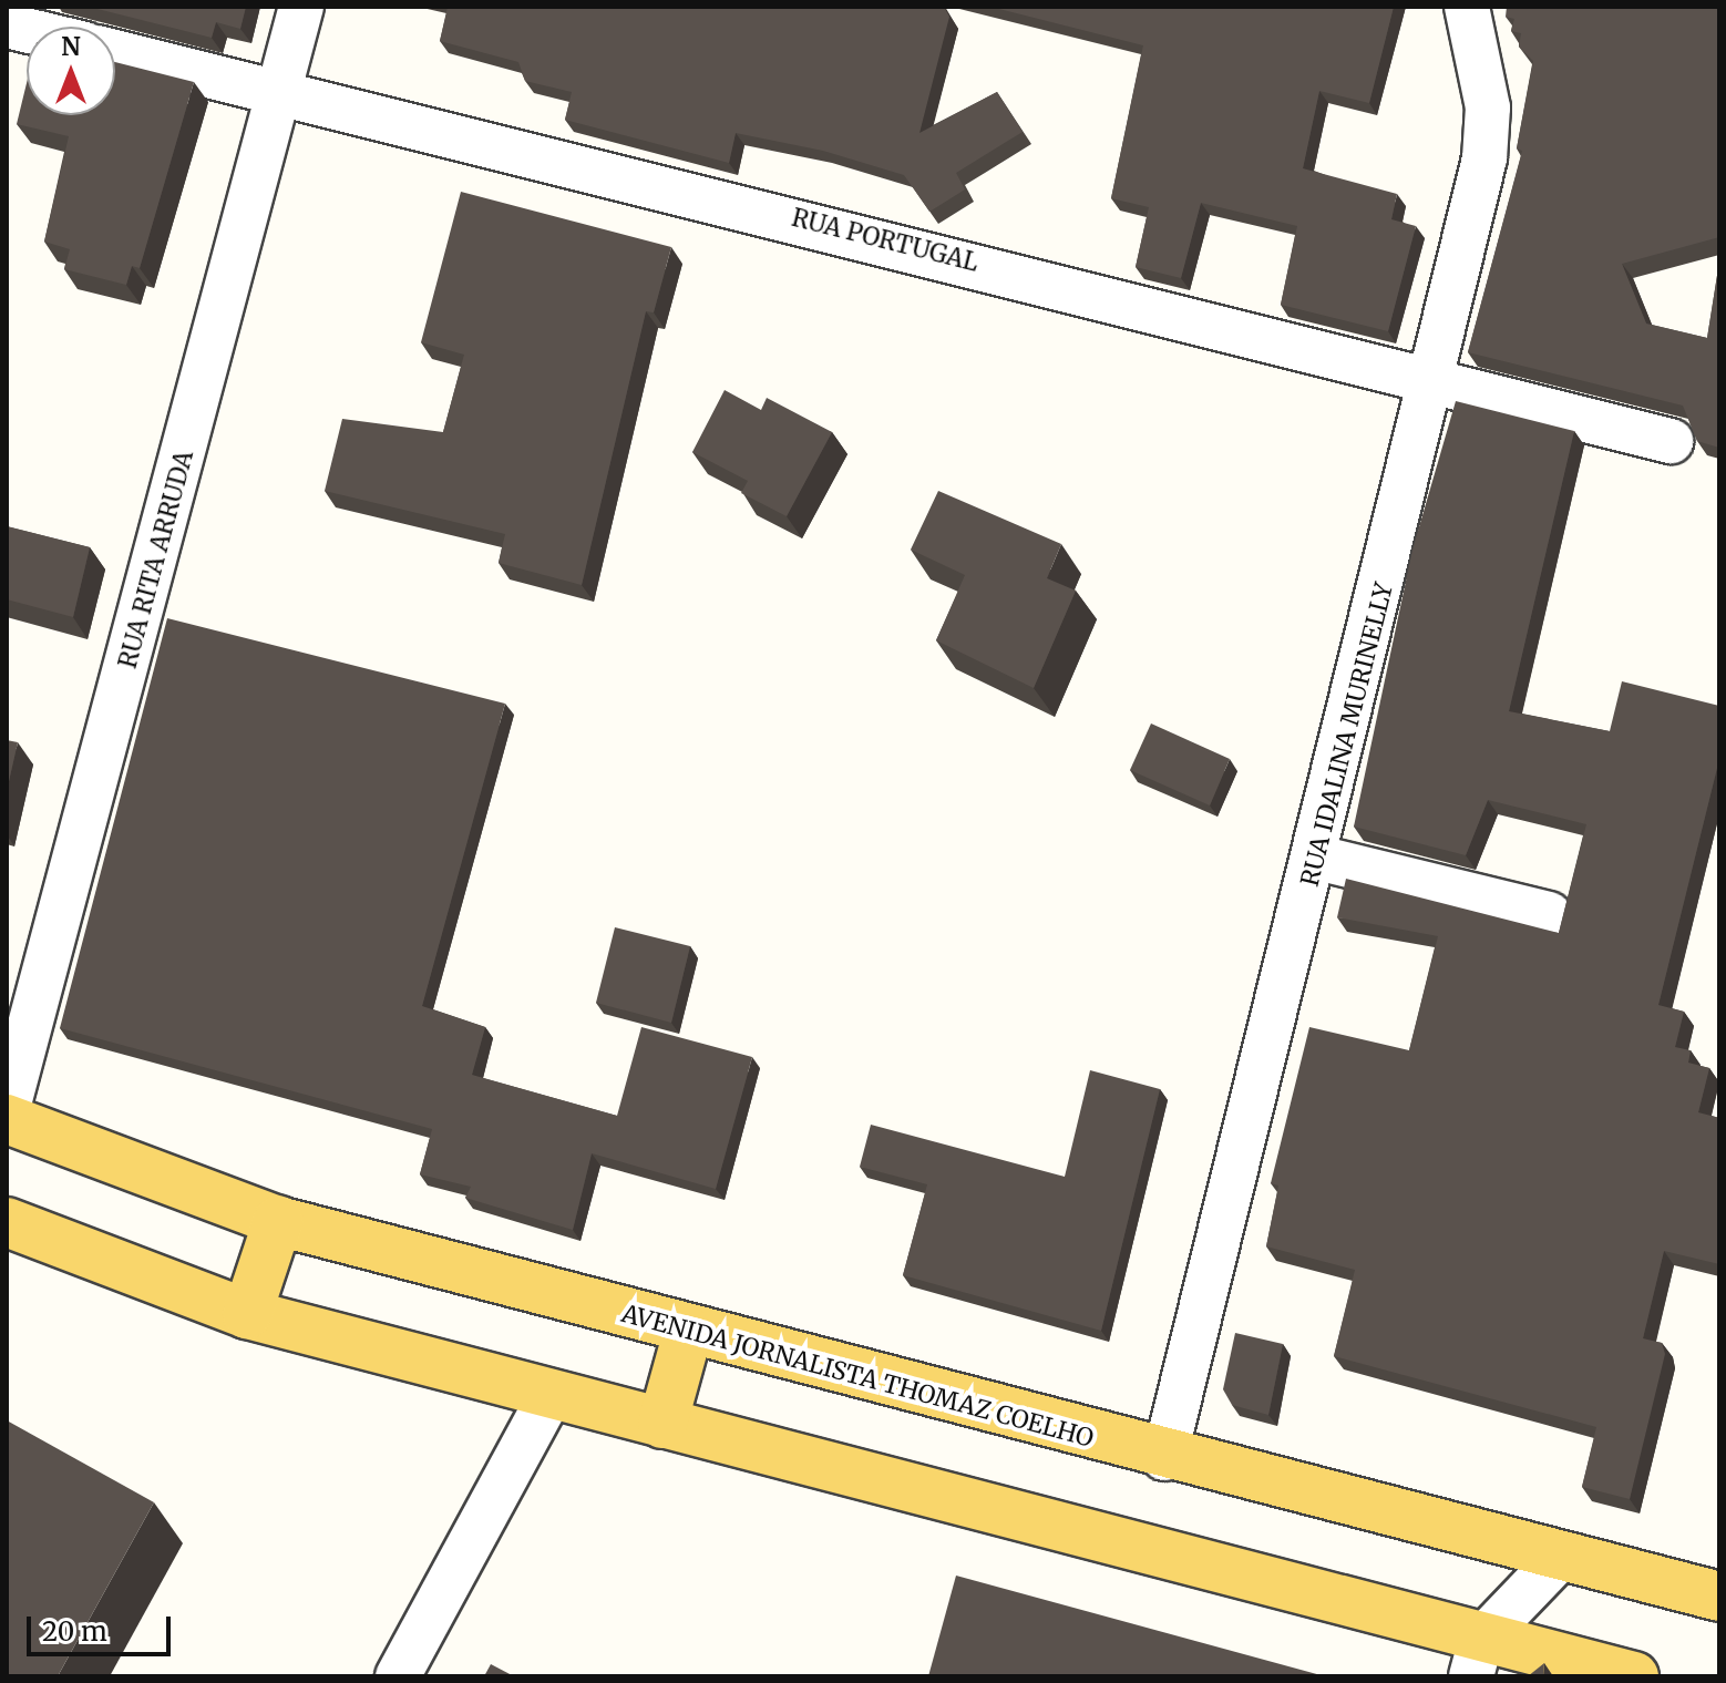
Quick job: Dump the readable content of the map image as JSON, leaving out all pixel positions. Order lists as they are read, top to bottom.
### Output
{
  "streets": {
    "main road": ["AVENIDA JORNALISTA THOMAZ COELHO"],
    "street": ["RUA PORTUGAL", "RUA RITA ARRUDA", "RUA IDALINA MURINELLY"]
  },
  "crossings": [
    ["RUA PORTUGAL", "RUA RITA ARRUDA"],
    ["RUA PORTUGAL", "RUA IDALINA MURINELLY"],
    ["RUA RITA ARRUDA", "AVENIDA JORNALISTA THOMAZ COELHO"],
    ["RUA IDALINA MURINELLY", "AVENIDA JORNALISTA THOMAZ COELHO"]
  ],
  "scale_bar": "20 m",
  "north": "top"
}
